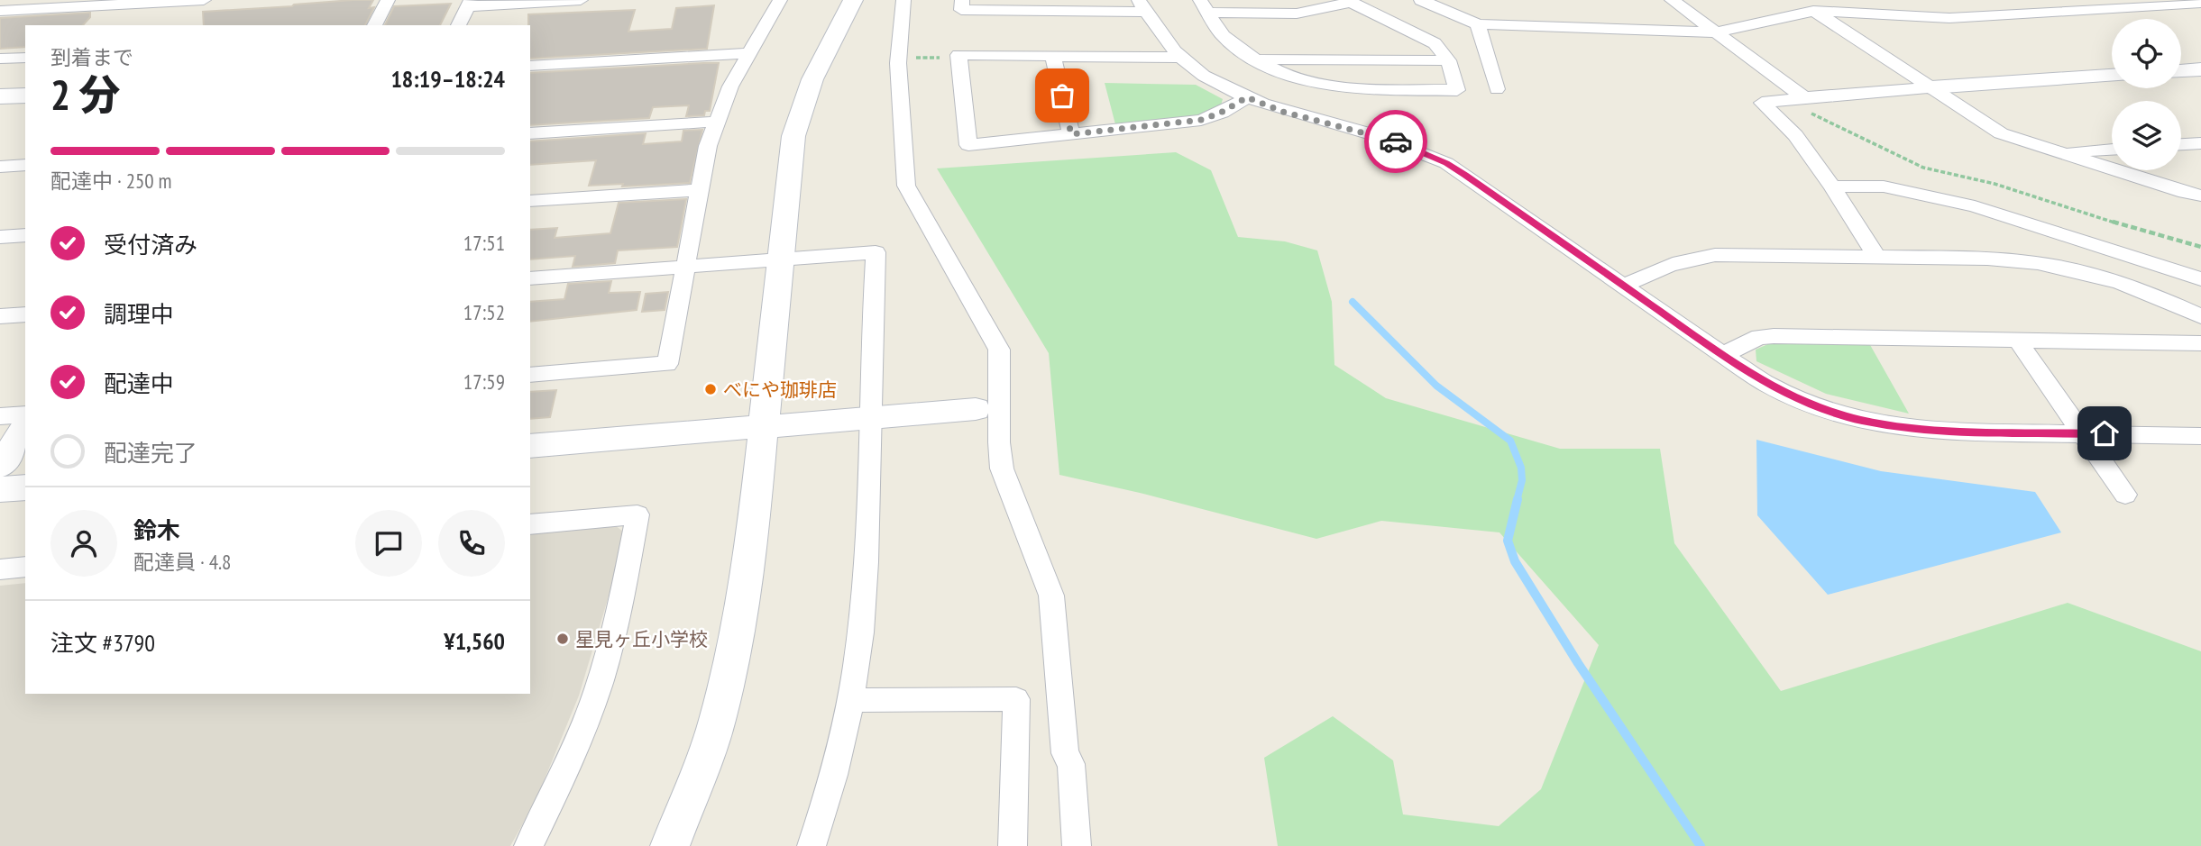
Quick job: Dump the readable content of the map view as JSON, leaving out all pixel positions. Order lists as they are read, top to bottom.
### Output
{
  "places": ["べにや珈琲店", "星見ヶ丘小学校"],
  "page": {
    "heading": ["2 分", "到着まで", "18:19–18:24"],
    "panel": [
      "鈴木",
      "配達員 · 4.8",
      "注文 #3790",
      "¥1,560"
    ],
    "bar": "配達中 · 250 m",
    "list": [
      ["受付済み", "17:51"],
      ["調理中", "17:52"],
      ["配達中", "17:59"],
      "配達完了"
    ]
  }
}
